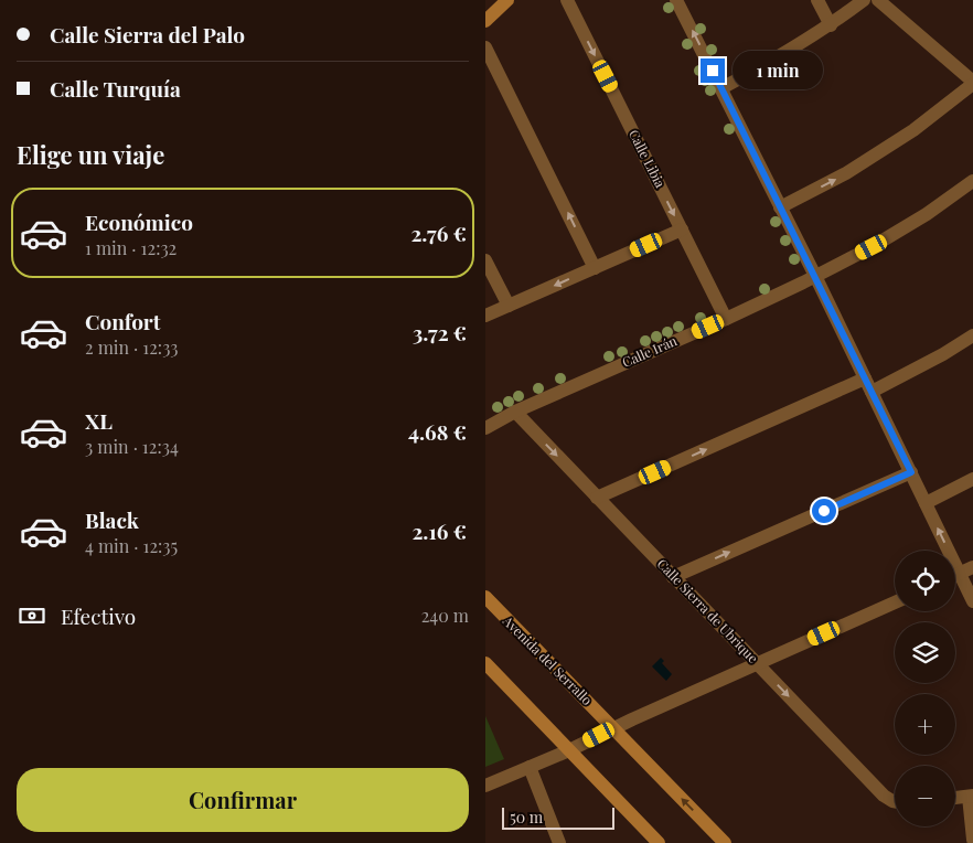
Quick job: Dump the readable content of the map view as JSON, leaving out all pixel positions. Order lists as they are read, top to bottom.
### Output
{
  "streets": {
    "street": [
      "Calle Libia",
      "Calle Irán",
      "Calle Sierra de Ubrique",
      "Avenida del Serrallo"
    ]
  },
  "crossings": [
    ["Calle Libia", "Calle Irán"],
    ["Calle Irán", "Calle Sierra de Ubrique"]
  ],
  "one_way": ["Calle Sierra de Ubrique"],
  "scale_bar": "50 m",
  "page": {
    "banner": ["Calle Sierra del Palo", "Calle Turquía"],
    "bubble": "1 min",
    "heading": "Elige un viaje",
    "list": [
      {
        "name": "Económico",
        "note": "1 min · 12:32",
        "value": "2.76 €"
      },
      {
        "name": "Confort",
        "note": "2 min · 12:33",
        "value": "3.72 €"
      },
      {
        "name": "XL",
        "note": "3 min · 12:34",
        "value": "4.68 €"
      },
      {
        "name": "Black",
        "note": "4 min · 12:35",
        "value": "2.16 €"
      }
    ],
    "map_buttons": ["+", "−"],
    "pay": ["Efectivo", "240 m"],
    "buttons": "Confirmar",
    "scale": "50 m"
  }
}
